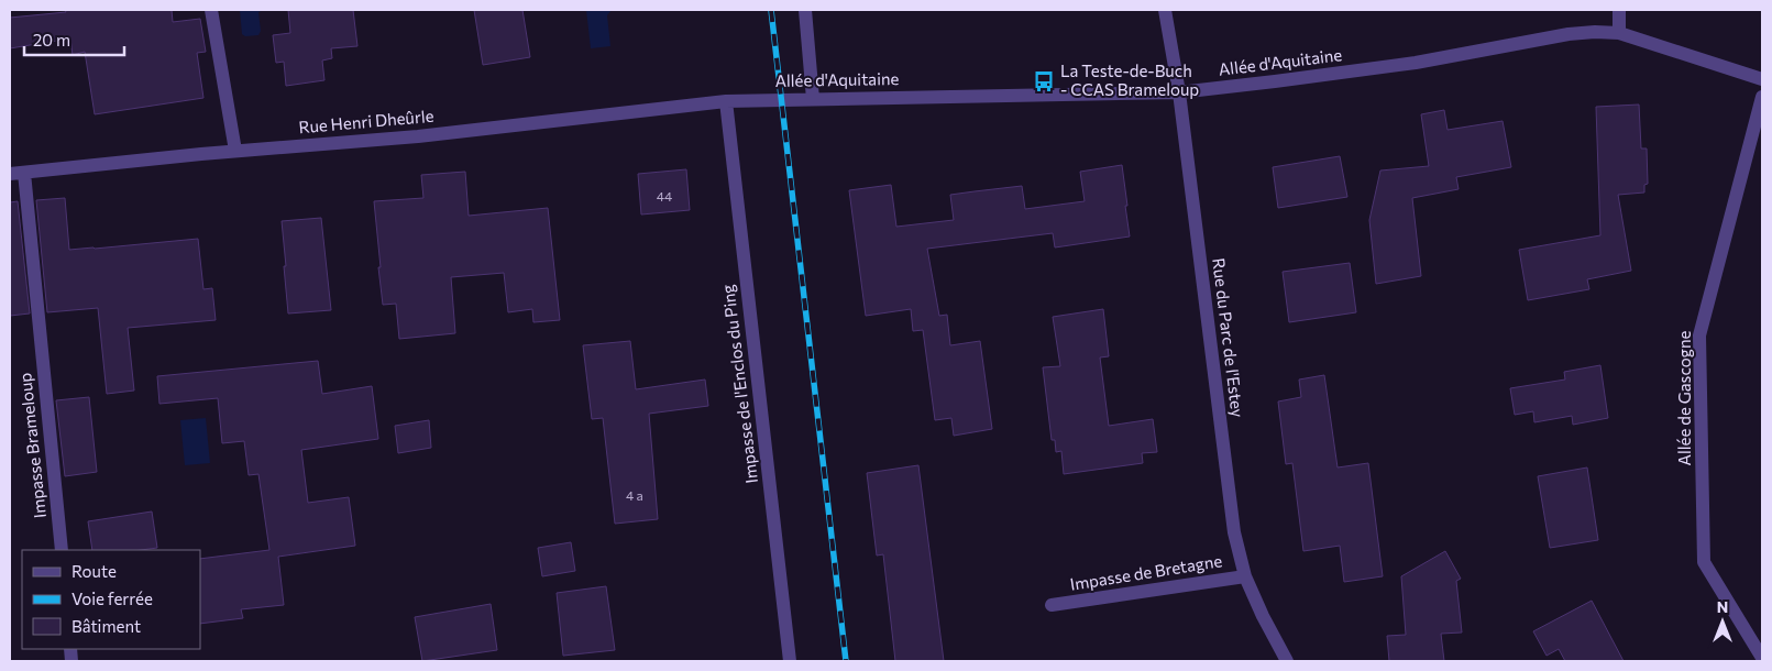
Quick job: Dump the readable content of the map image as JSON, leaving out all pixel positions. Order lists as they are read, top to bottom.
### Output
{
  "streets": {
    "street": [
      "Allée d'Aquitaine",
      "Rue Henri Dheûrle",
      "Rue du Parc de l'Estey",
      "Impasse de l'Enclos du Ping",
      "Allée de Gascogne",
      "Impasse Brameloup",
      "Impasse de Bretagne"
    ]
  },
  "crossings": [
    ["Allée d'Aquitaine", "Rue Henri Dheûrle"],
    ["Allée d'Aquitaine", "Rue du Parc de l'Estey"],
    ["Allée d'Aquitaine", "Impasse de l'Enclos du Ping"],
    ["Rue Henri Dheûrle", "Impasse de l'Enclos du Ping"],
    ["Rue Henri Dheûrle", "Impasse Brameloup"],
    ["Rue du Parc de l'Estey", "Impasse de Bretagne"]
  ],
  "places": {
    "bus stop": ["La Teste-de-Buch - CCAS Brameloup"]
  },
  "house_numbers": ["44", "4 a"],
  "legend": ["Route", "Voie ferrée", "Bâtiment"],
  "scale_bar": "20 m",
  "north": "top"
}
